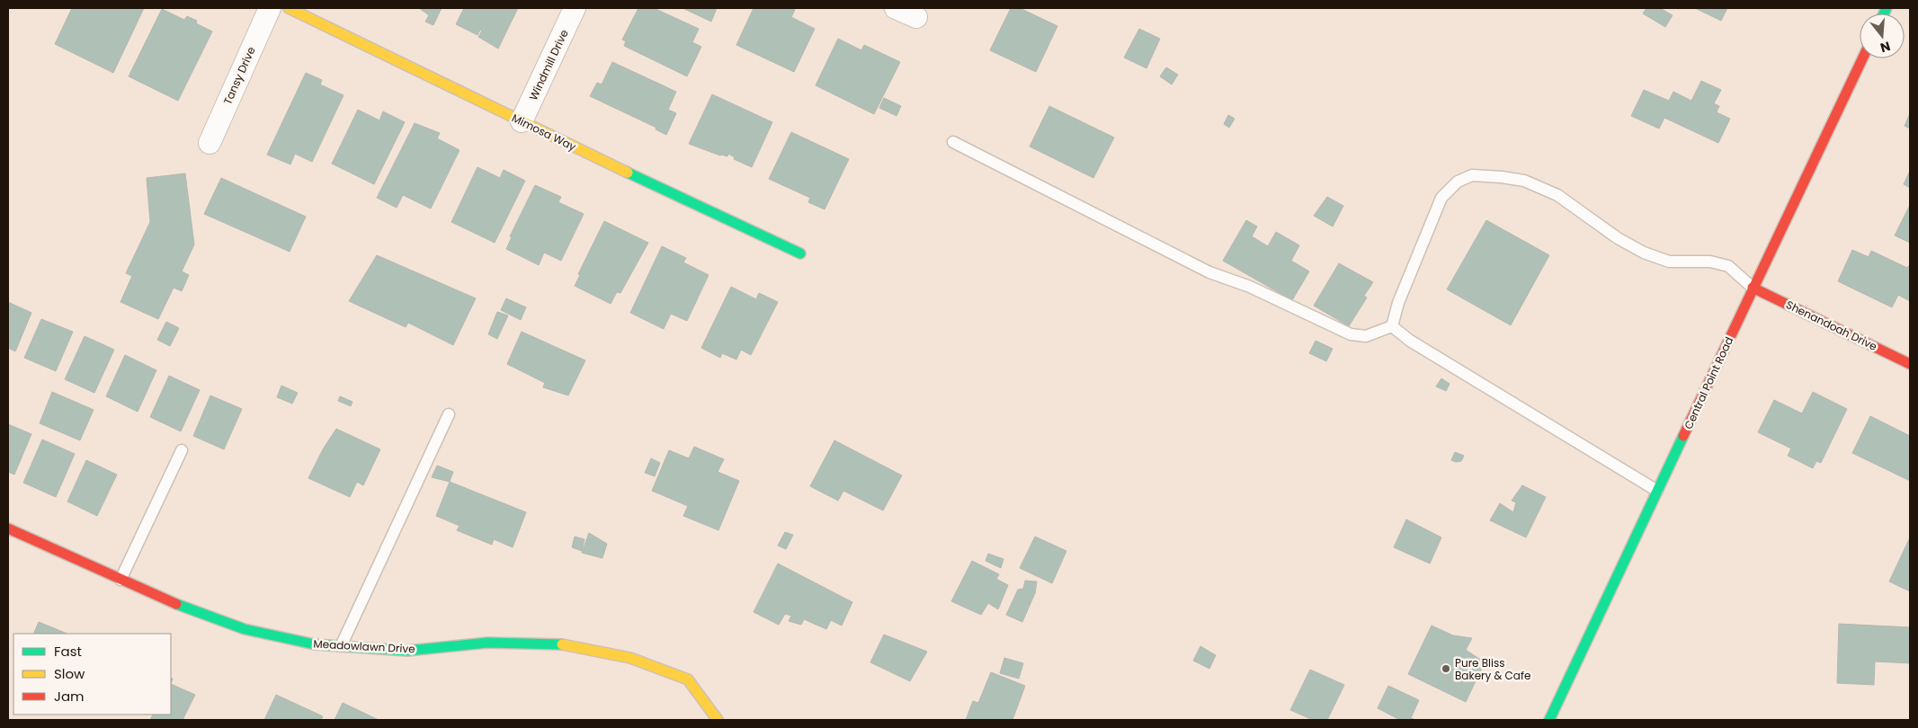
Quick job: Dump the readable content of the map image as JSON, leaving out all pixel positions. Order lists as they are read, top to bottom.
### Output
{
  "streets": {
    "street": [
      "Windmill Drive",
      "Tansy Drive",
      "Mimosa Way",
      "Shenandoah Drive",
      "Central Point Road",
      "Meadowlawn Drive"
    ]
  },
  "crossings": [
    ["Windmill Drive", "Mimosa Way"],
    ["Shenandoah Drive", "Central Point Road"]
  ],
  "places": ["Pure Bliss Bakery & Cafe"],
  "legend": ["Fast", "Slow", "Jam"],
  "north": "bottom"
}
